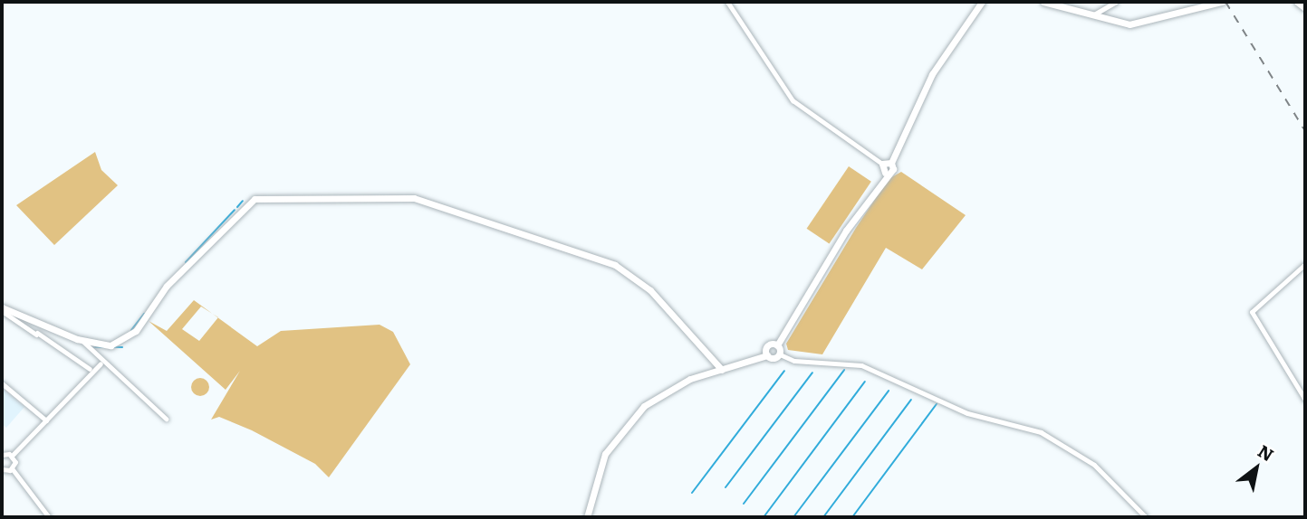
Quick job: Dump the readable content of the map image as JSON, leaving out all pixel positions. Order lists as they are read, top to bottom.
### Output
{
  "north": "top right"
}
